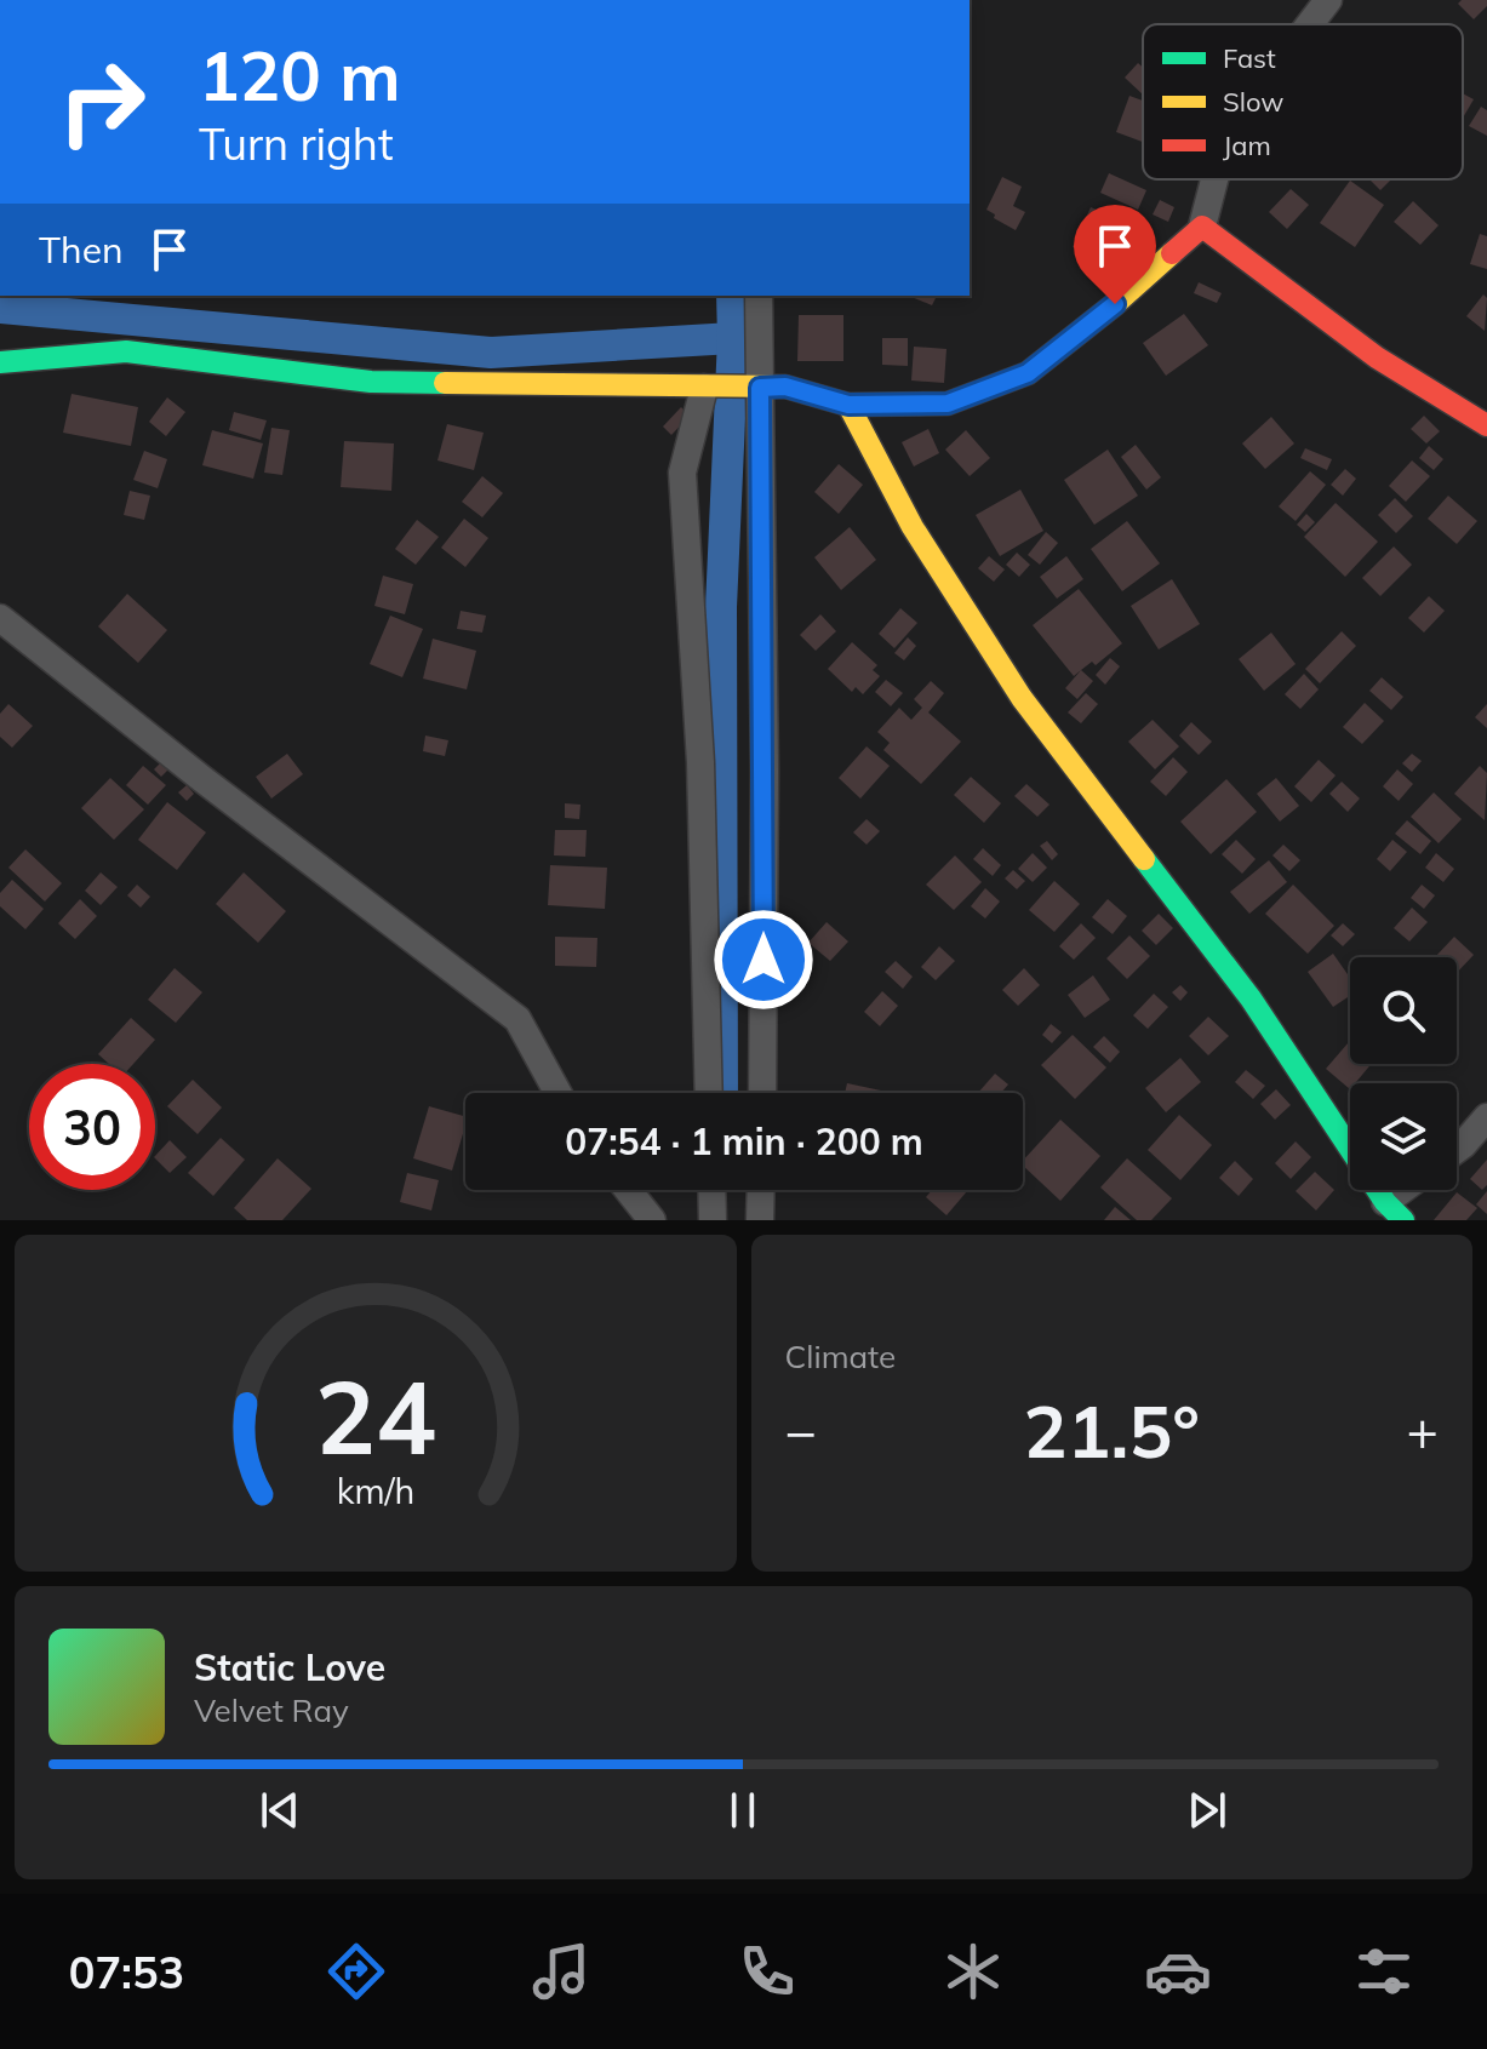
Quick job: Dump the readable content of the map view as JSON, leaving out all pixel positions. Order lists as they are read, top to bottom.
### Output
{
  "legend": ["Fast", "Slow", "Jam"],
  "page": {
    "turn": ["120 m", "Turn right"],
    "then": "Then",
    "limit": "30",
    "trip": "07:54 · 1 min · 200 m",
    "tile": "Climate",
    "heat": ["−", "21.5°", "+"],
    "song": ["Static Love", "Velvet Ray"],
    "tabs": "07:53",
    "gauge": ["24", "km/h"]
  }
}
